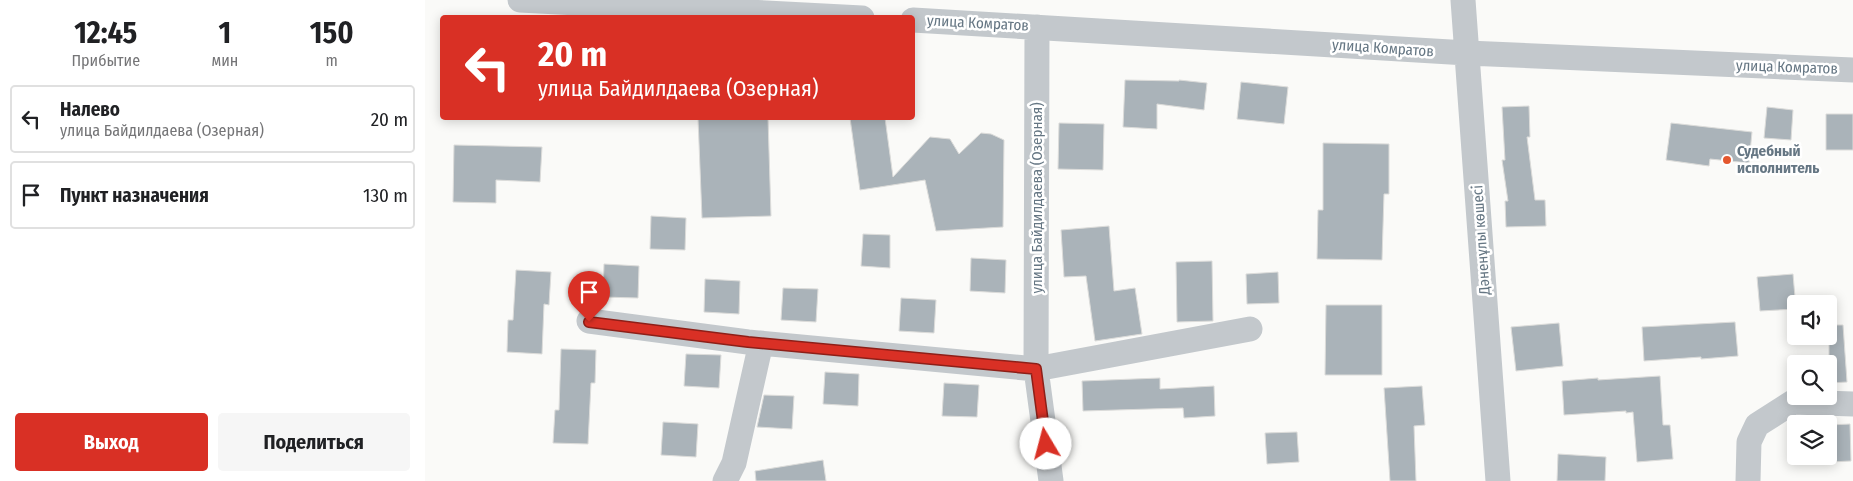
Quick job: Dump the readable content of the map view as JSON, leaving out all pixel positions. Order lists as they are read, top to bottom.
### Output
{
  "streets": {
    "street": ["улица Комратов", "улица Байдилдаева (Озерная)", "Дәненұлы көшесі"]
  },
  "crossings": [
    ["улица Комратов", "улица Байдилдаева (Озерная)"],
    ["улица Комратов", "Дәненұлы көшесі"]
  ],
  "places": ["Судебный исполнитель"],
  "page": {
    "eta": [
      "12:45",
      "Прибытие",
      "1",
      "мин",
      "150",
      "m"
    ],
    "turn": ["20 m", "улица Байдилдаева (Озерная)"],
    "list": [
      {
        "name": "Налево",
        "note": "улица Байдилдаева (Озерная)",
        "value": "20 m"
      },
      {
        "name": "Пункт назначения",
        "value": "130 m"
      }
    ],
    "buttons": ["Выход", "Поделиться"]
  }
}
